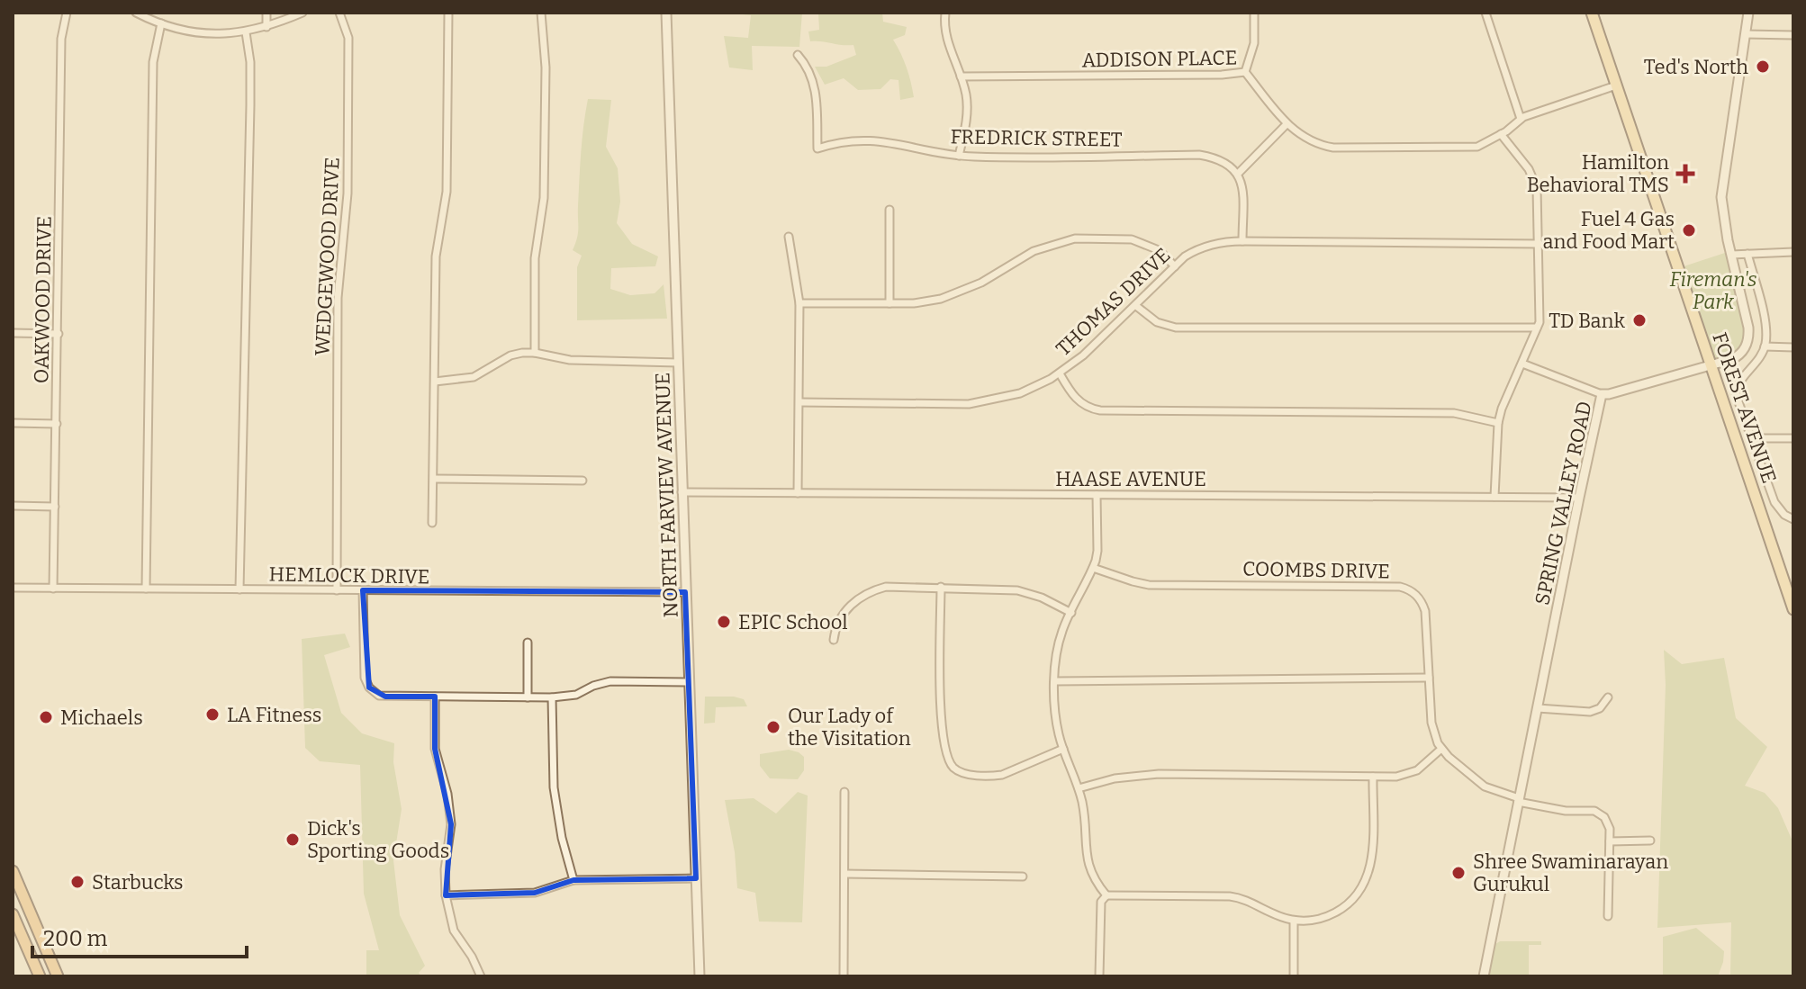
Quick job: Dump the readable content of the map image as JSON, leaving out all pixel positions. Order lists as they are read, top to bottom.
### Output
{
  "streets": {
    "main road": ["FOREST AVENUE"],
    "street": [
      "ADDISON PLACE",
      "FREDRICK STREET",
      "WEDGEWOOD DRIVE",
      "OAKWOOD DRIVE",
      "THOMAS DRIVE",
      "HAASE AVENUE",
      "NORTH FARVIEW AVENUE",
      "SPRING VALLEY ROAD",
      "COOMBS DRIVE",
      "HEMLOCK DRIVE"
    ]
  },
  "crossings": [
    ["ADDISON PLACE", "FOREST AVENUE"],
    ["WEDGEWOOD DRIVE", "HEMLOCK DRIVE"],
    ["OAKWOOD DRIVE", "HEMLOCK DRIVE"],
    ["FOREST AVENUE", "SPRING VALLEY ROAD"],
    ["HAASE AVENUE", "NORTH FARVIEW AVENUE"],
    ["HAASE AVENUE", "SPRING VALLEY ROAD"],
    ["NORTH FARVIEW AVENUE", "HEMLOCK DRIVE"],
    ["SPRING VALLEY ROAD", "COOMBS DRIVE"]
  ],
  "parks": ["Fireman's Park"],
  "places": {
    "other": [
      "Ted's North",
      "Fuel 4 Gas and Food Mart",
      "TD Bank",
      "EPIC School",
      "LA Fitness",
      "Michaels",
      "Our Lady of the Visitation",
      "Dick's Sporting Goods",
      "Shree Swaminarayan Gurukul",
      "Starbucks"
    ],
    "health": ["Hamilton Behavioral TMS"]
  },
  "scale_bar": "200 m"
}
